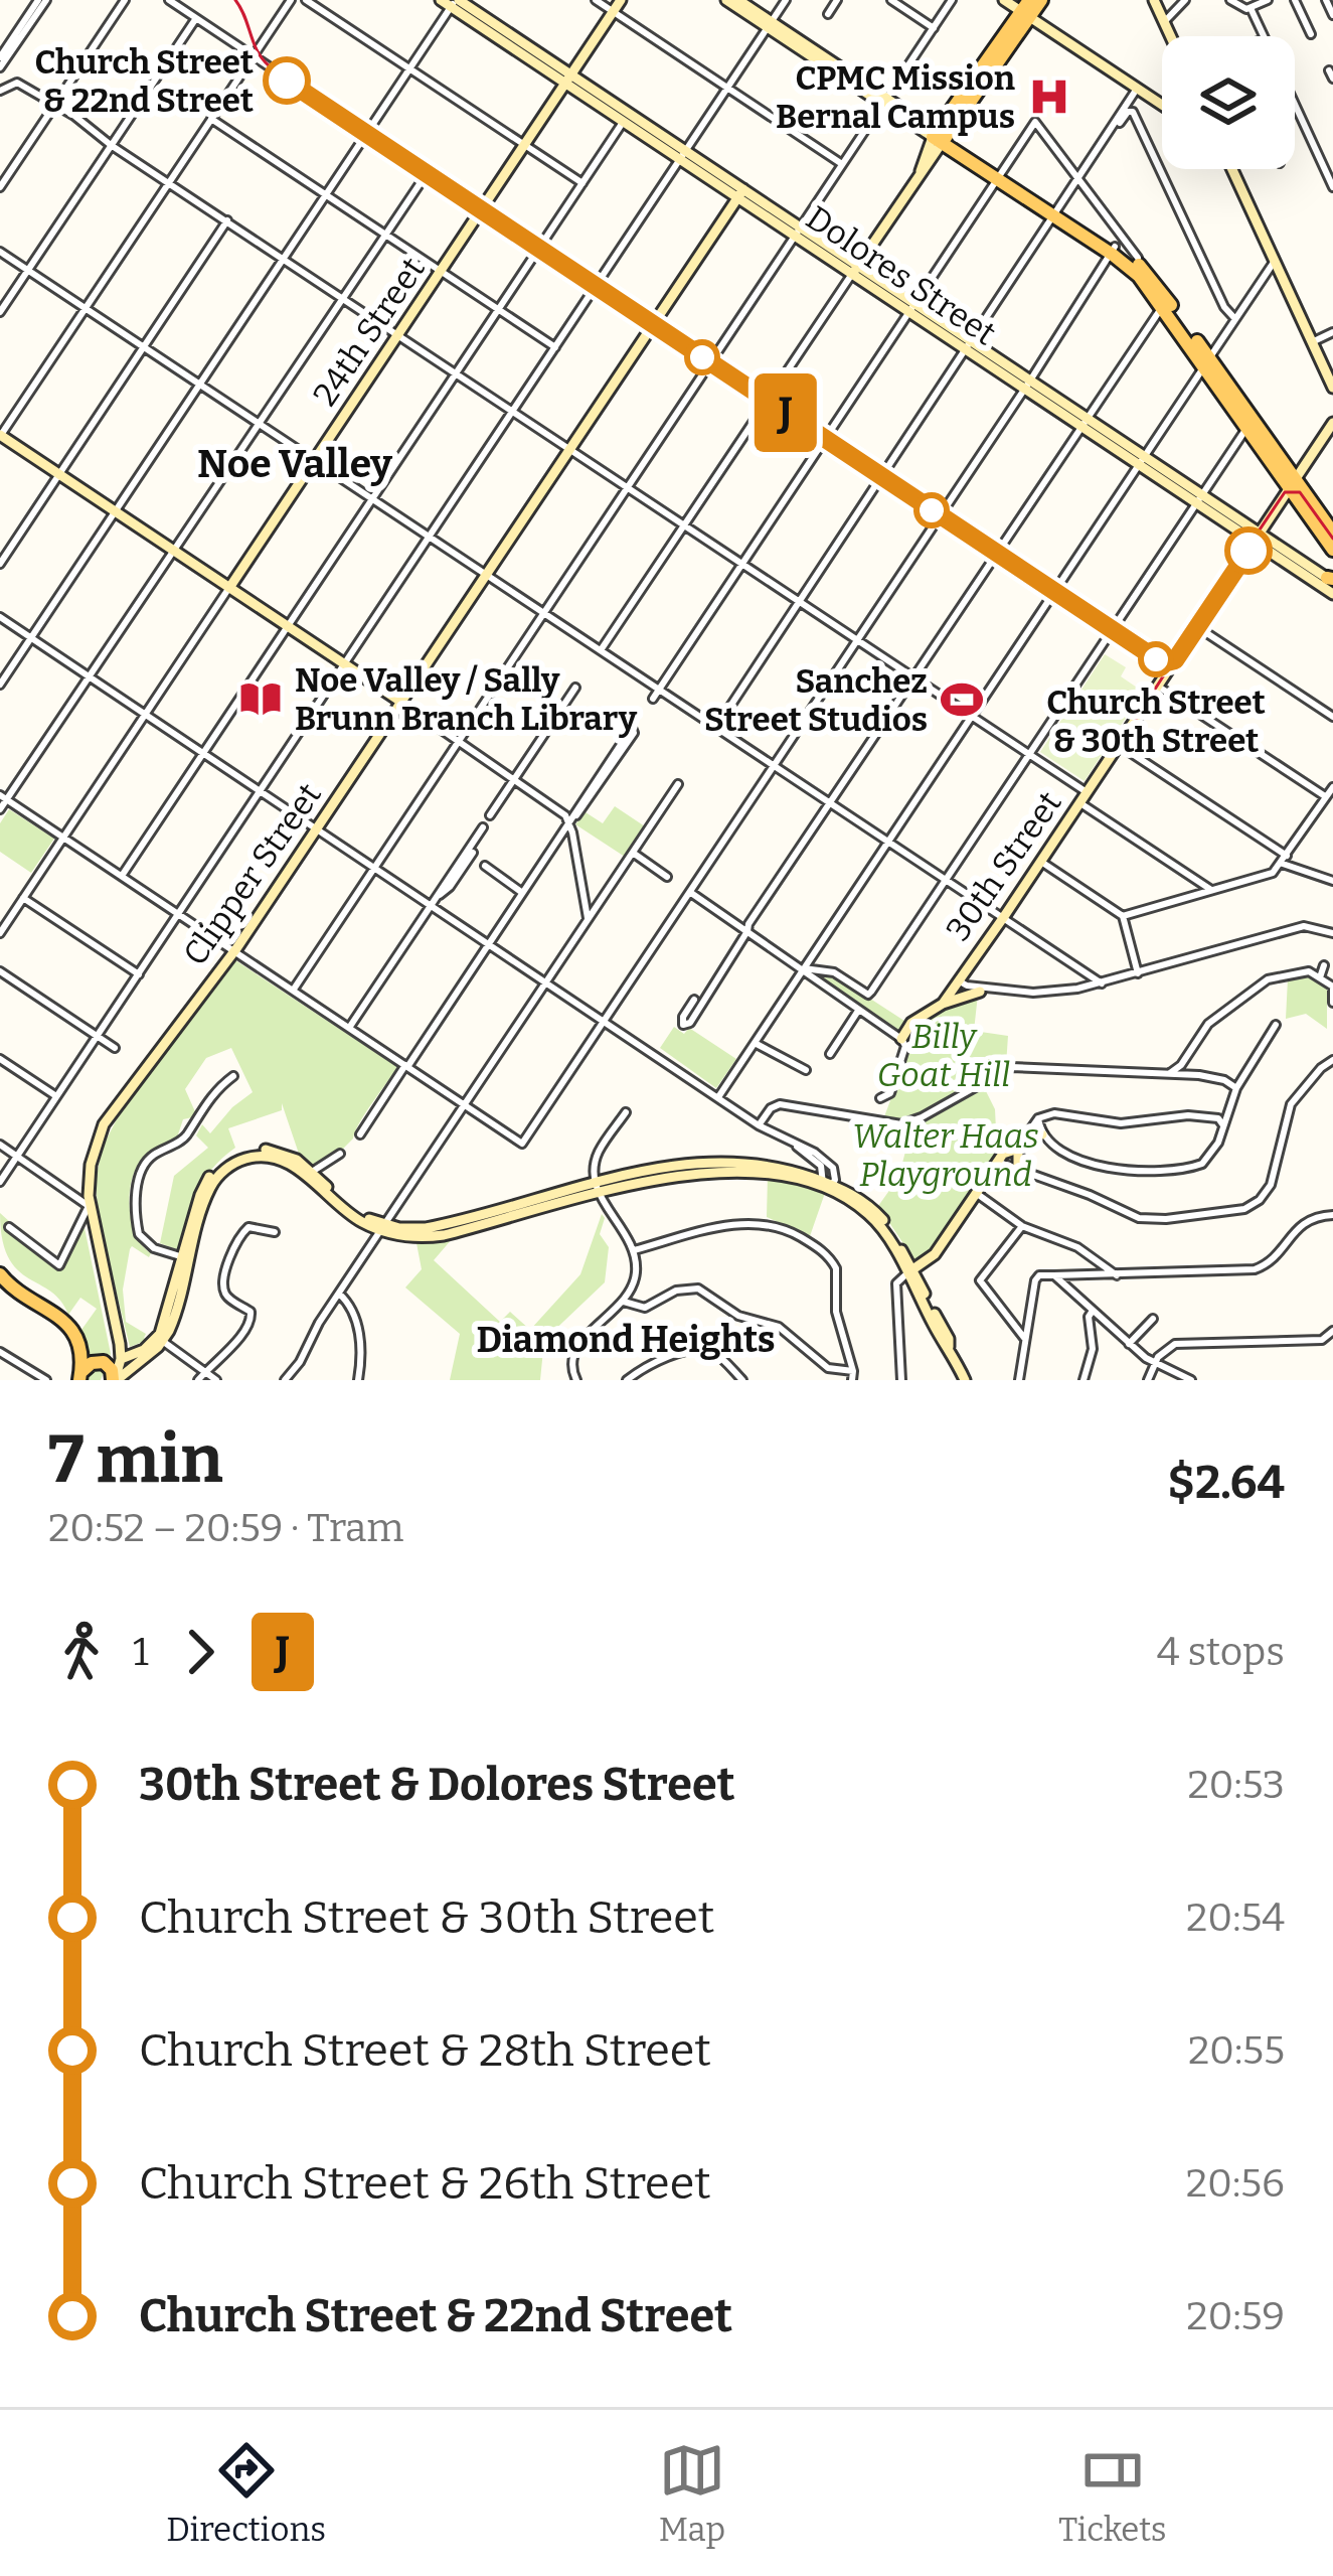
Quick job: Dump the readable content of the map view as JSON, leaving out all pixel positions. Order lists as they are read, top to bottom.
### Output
{
  "streets": {
    "street": [
      "Dolores Street",
      "24th Street",
      "30th Street",
      "Clipper Street"
    ]
  },
  "crossings": [
    ["Dolores Street", "24th Street"],
    ["Dolores Street", "30th Street"],
    ["Dolores Street", "Clipper Street"]
  ],
  "districts": ["Noe Valley", "Diamond Heights"],
  "parks": ["Billy Goat Hill", "Walter Haas Playground"],
  "places": {
    "other": ["Church Street & 22nd Street", "Church Street & 30th Street"],
    "hospital": ["CPMC Mission Bernal Campus"],
    "library": ["Noe Valley / Sally Brunn Branch Library"],
    "sports": ["Sanchez Street Studios"]
  },
  "lines": ["tram line J"],
  "page": {
    "on_map": "J",
    "heading": ["7 min", "20:52 – 20:59 · Tram", "$2.64"],
    "legs": ["1", "J", "4 stops"],
    "list": [
      {
        "name": "30th Street & Dolores Street",
        "value": "20:53"
      },
      {
        "name": "Church Street & 30th Street",
        "value": "20:54"
      },
      {
        "name": "Church Street & 28th Street",
        "value": "20:55"
      },
      {
        "name": "Church Street & 26th Street",
        "value": "20:56"
      },
      {
        "name": "Church Street & 22nd Street",
        "value": "20:59"
      }
    ],
    "tabs": ["Directions", "Map", "Tickets"]
  }
}
